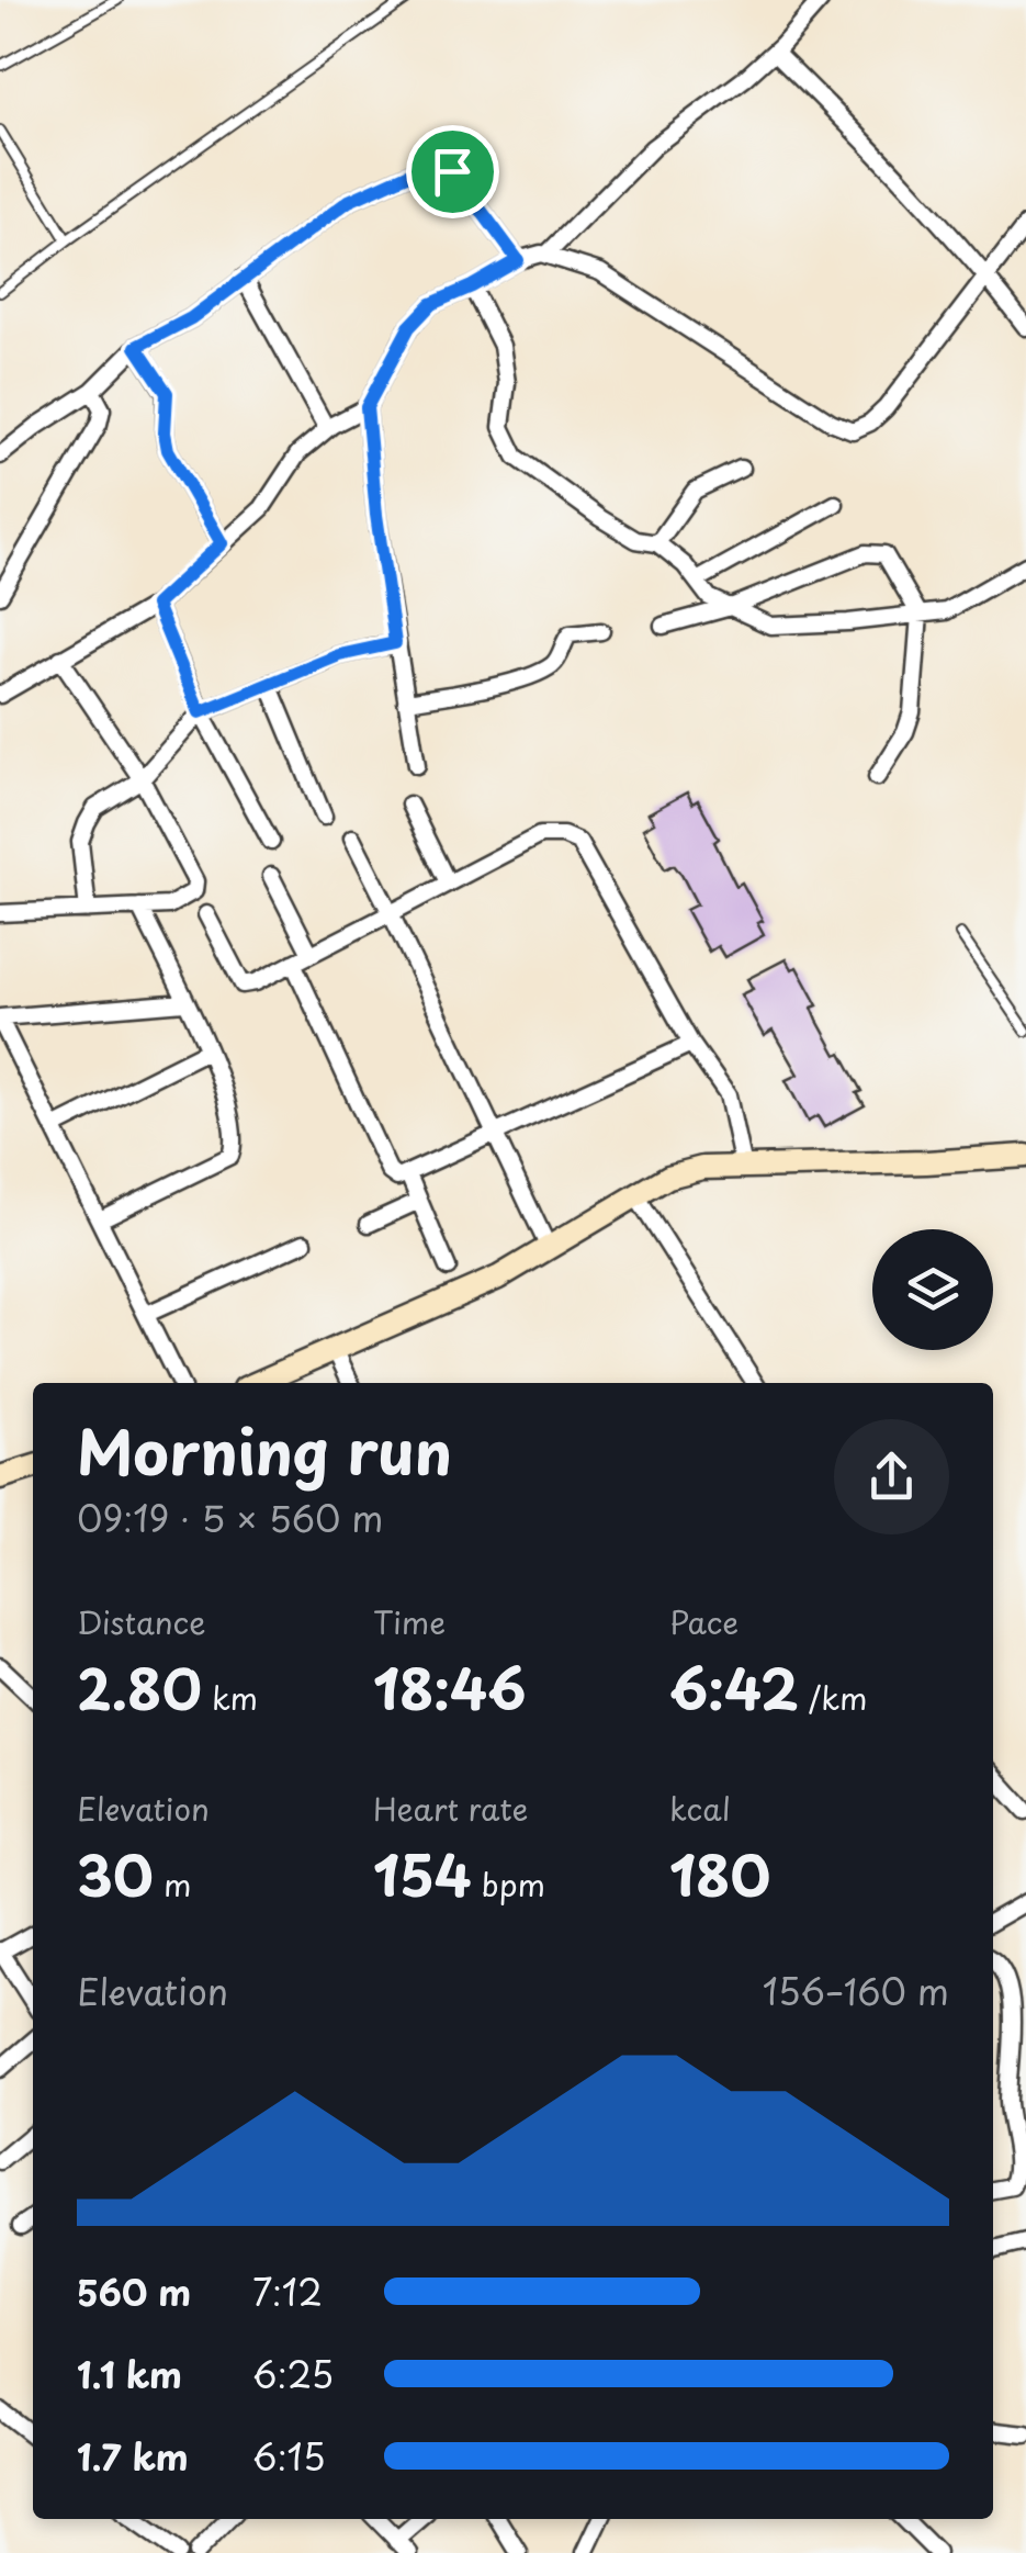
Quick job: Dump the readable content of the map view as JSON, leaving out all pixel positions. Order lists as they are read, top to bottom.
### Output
{
  "page": {
    "heading": ["Morning run", "09:19 · 5 × 560 m"],
    "stats": [
      ["Distance", "2.80 km"],
      ["Time", "18:46"],
      ["Pace", "6:42 /km"],
      ["Elevation", "30 m"],
      ["Heart rate", "154 bpm"],
      ["kcal", "180"]
    ],
    "chart": ["Elevation", "156–160 m"],
    "list": [
      {
        "name": "560 m",
        "note": "7:12"
      },
      {
        "name": "1.1 km",
        "note": "6:25"
      },
      {
        "name": "1.7 km",
        "note": "6:15"
      }
    ]
  }
}
